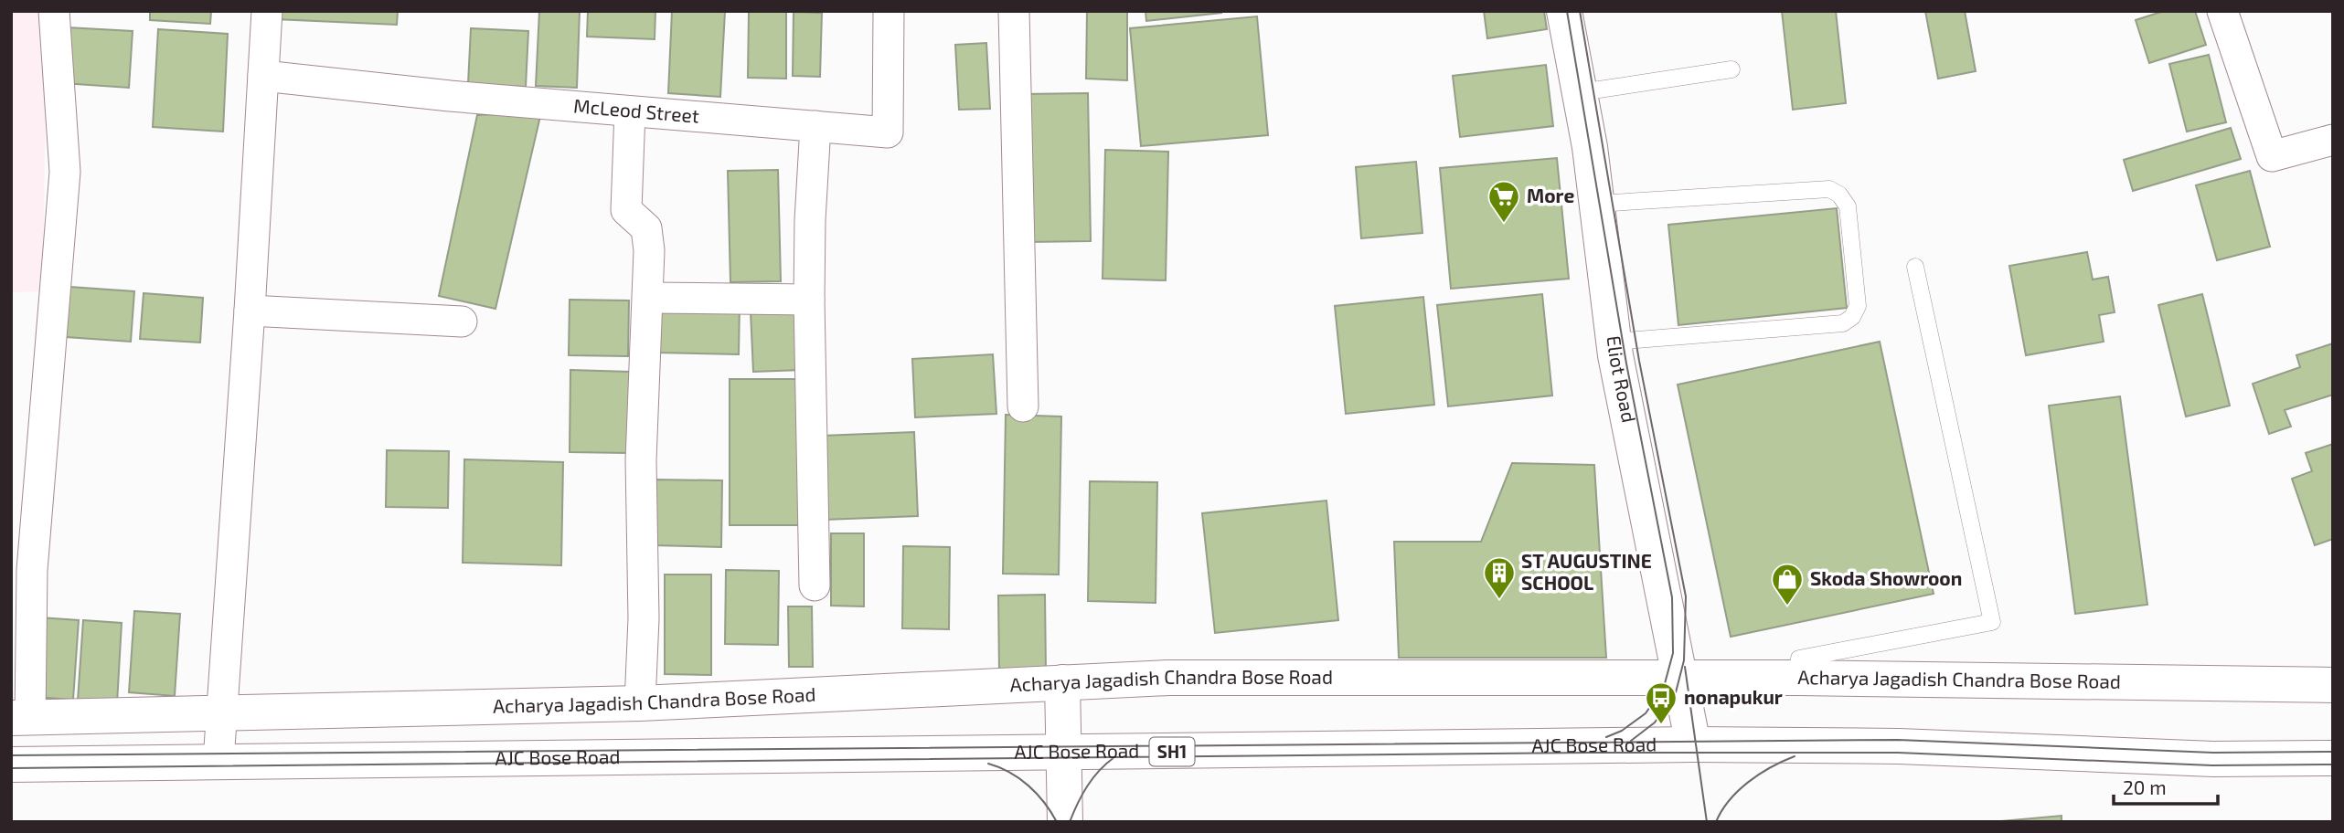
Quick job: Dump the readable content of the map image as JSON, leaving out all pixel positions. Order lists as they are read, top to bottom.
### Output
{
  "streets": {
    "main road": [
      "Eliot Road",
      "Acharya Jagadish Chandra Bose Road",
      "AJC Bose Road",
      "SH1"
    ],
    "street": ["McLeod Street"]
  },
  "crossings": [
    ["Eliot Road", "Acharya Jagadish Chandra Bose Road"],
    ["Eliot Road", "AJC Bose Road"]
  ],
  "places": {
    "supermarket": ["More"],
    "building": ["ST AUGUSTINE SCHOOL"],
    "shop": ["Skoda Showroon"],
    "bus stop": ["nonapukur"]
  },
  "scale_bar": "20 m"
}
